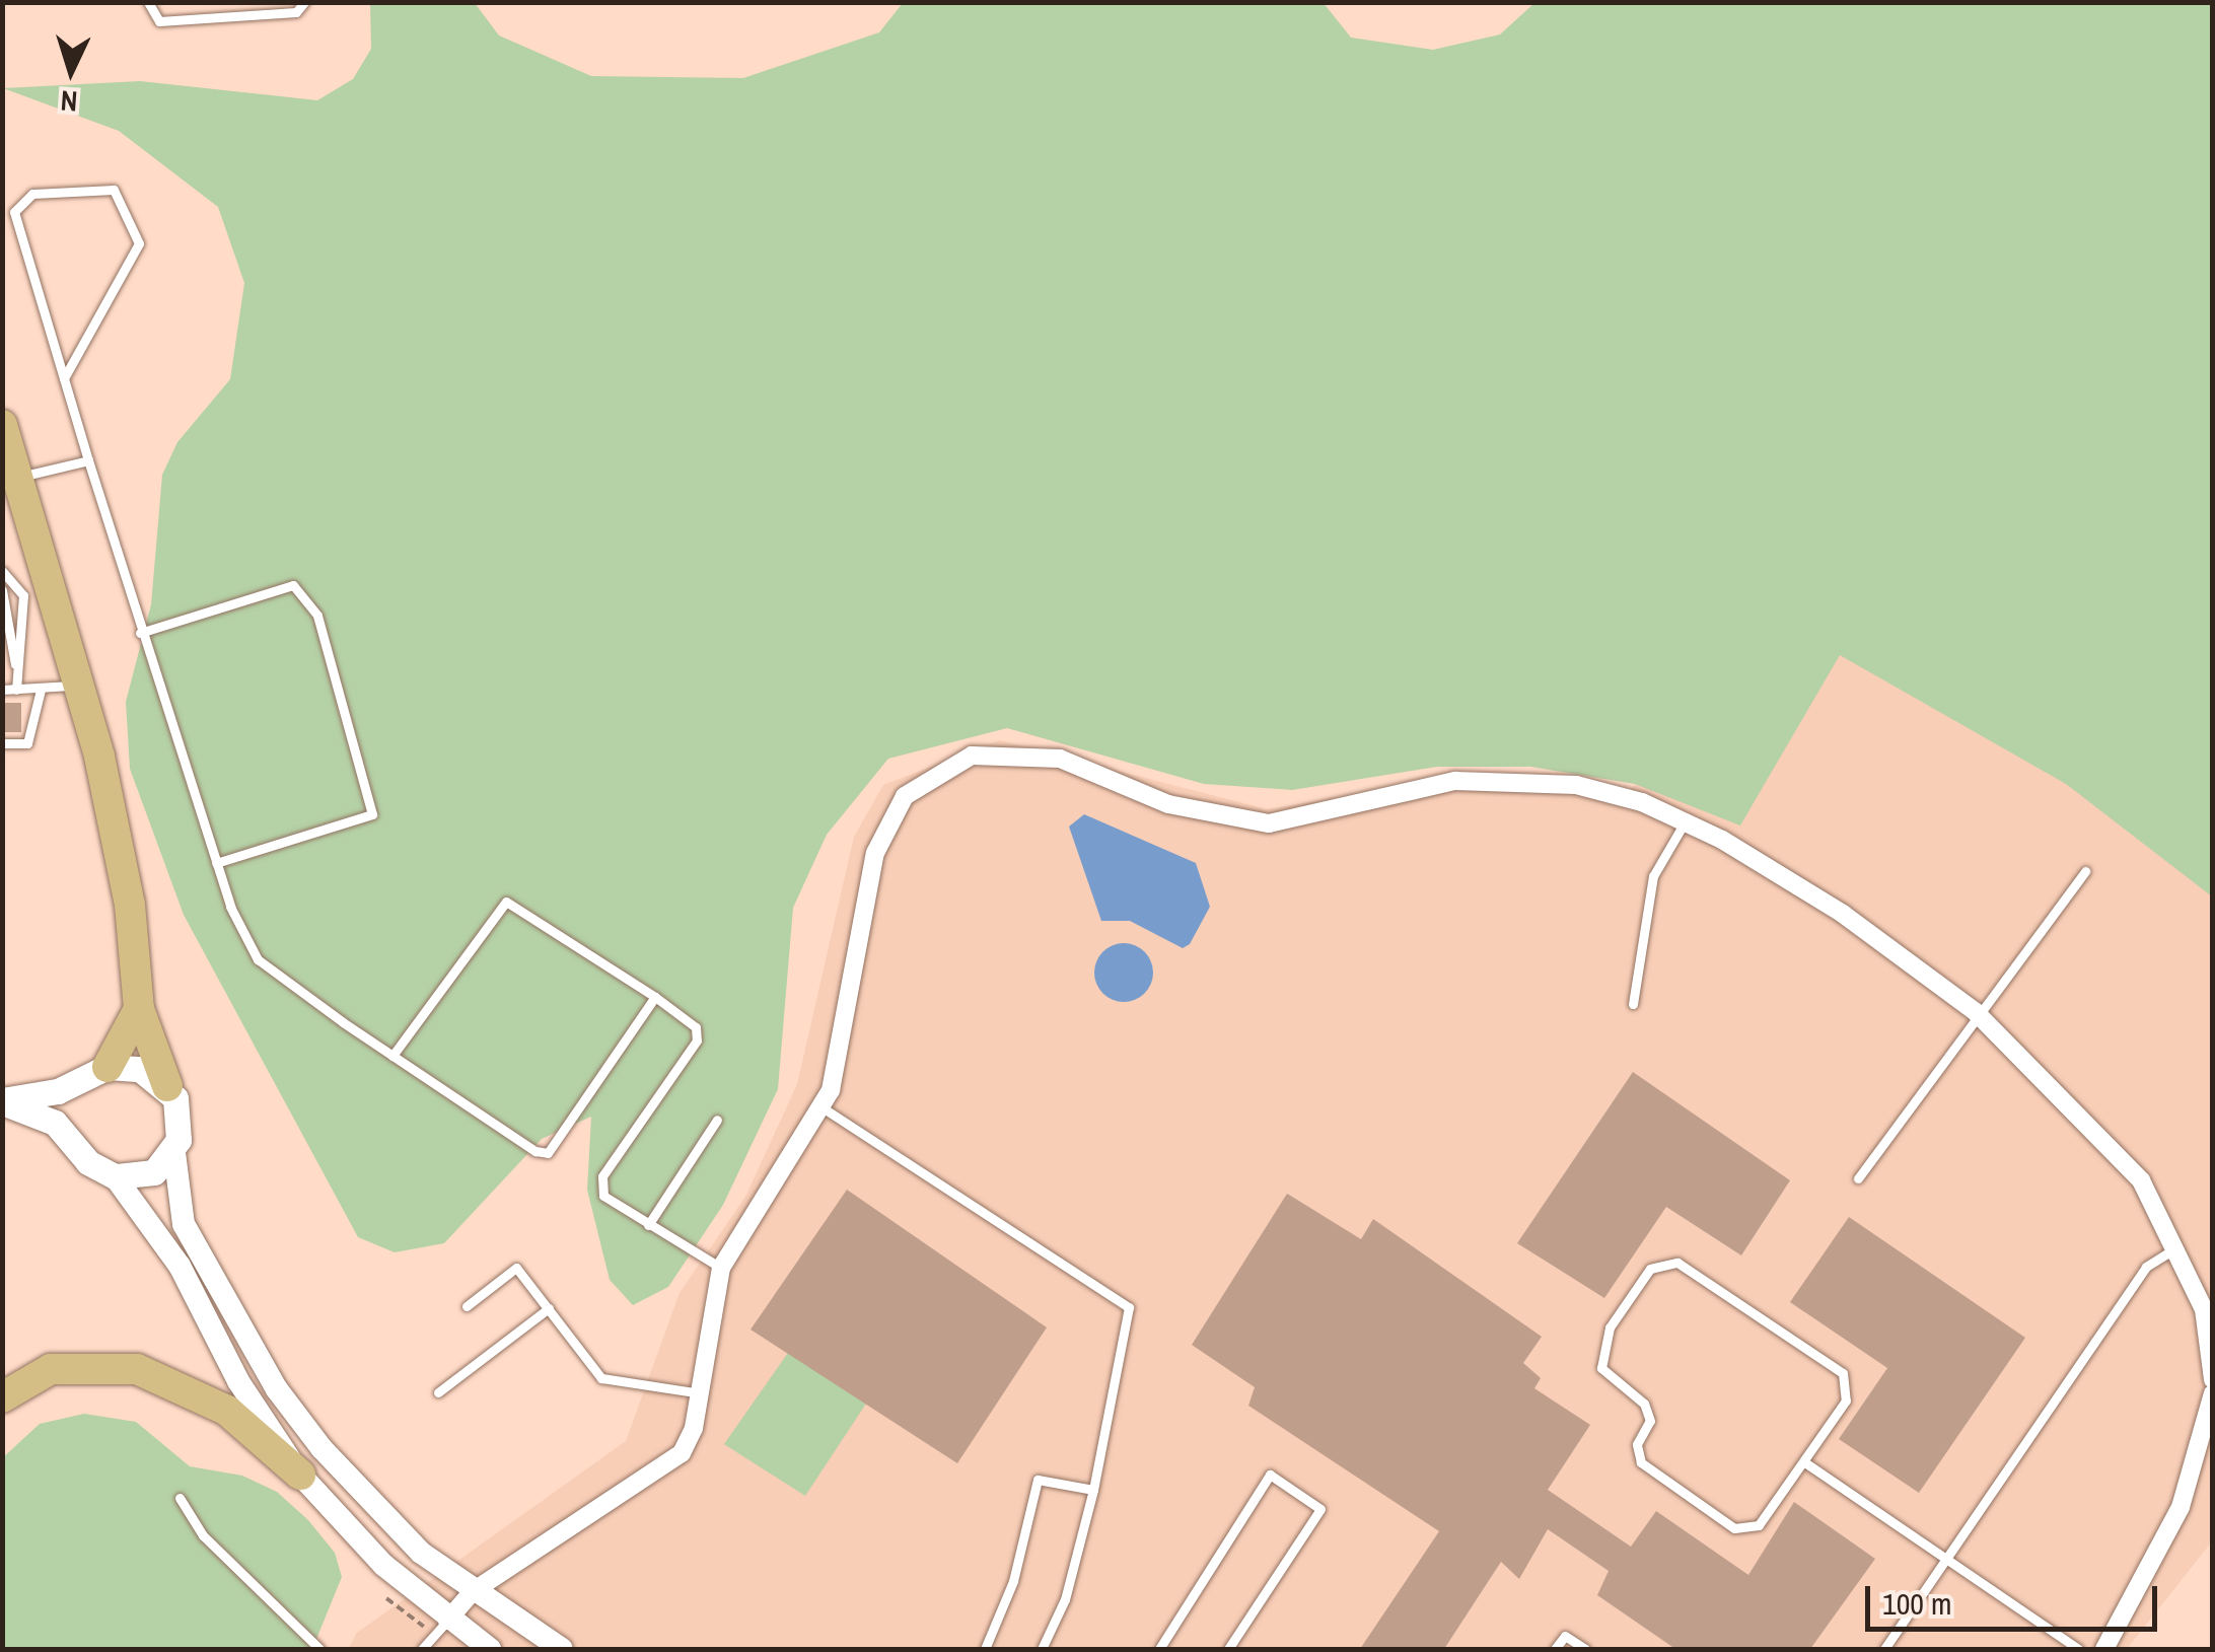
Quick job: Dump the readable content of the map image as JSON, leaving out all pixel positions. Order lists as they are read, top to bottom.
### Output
{
  "scale_bar": "100 m",
  "north": "bottom"
}
